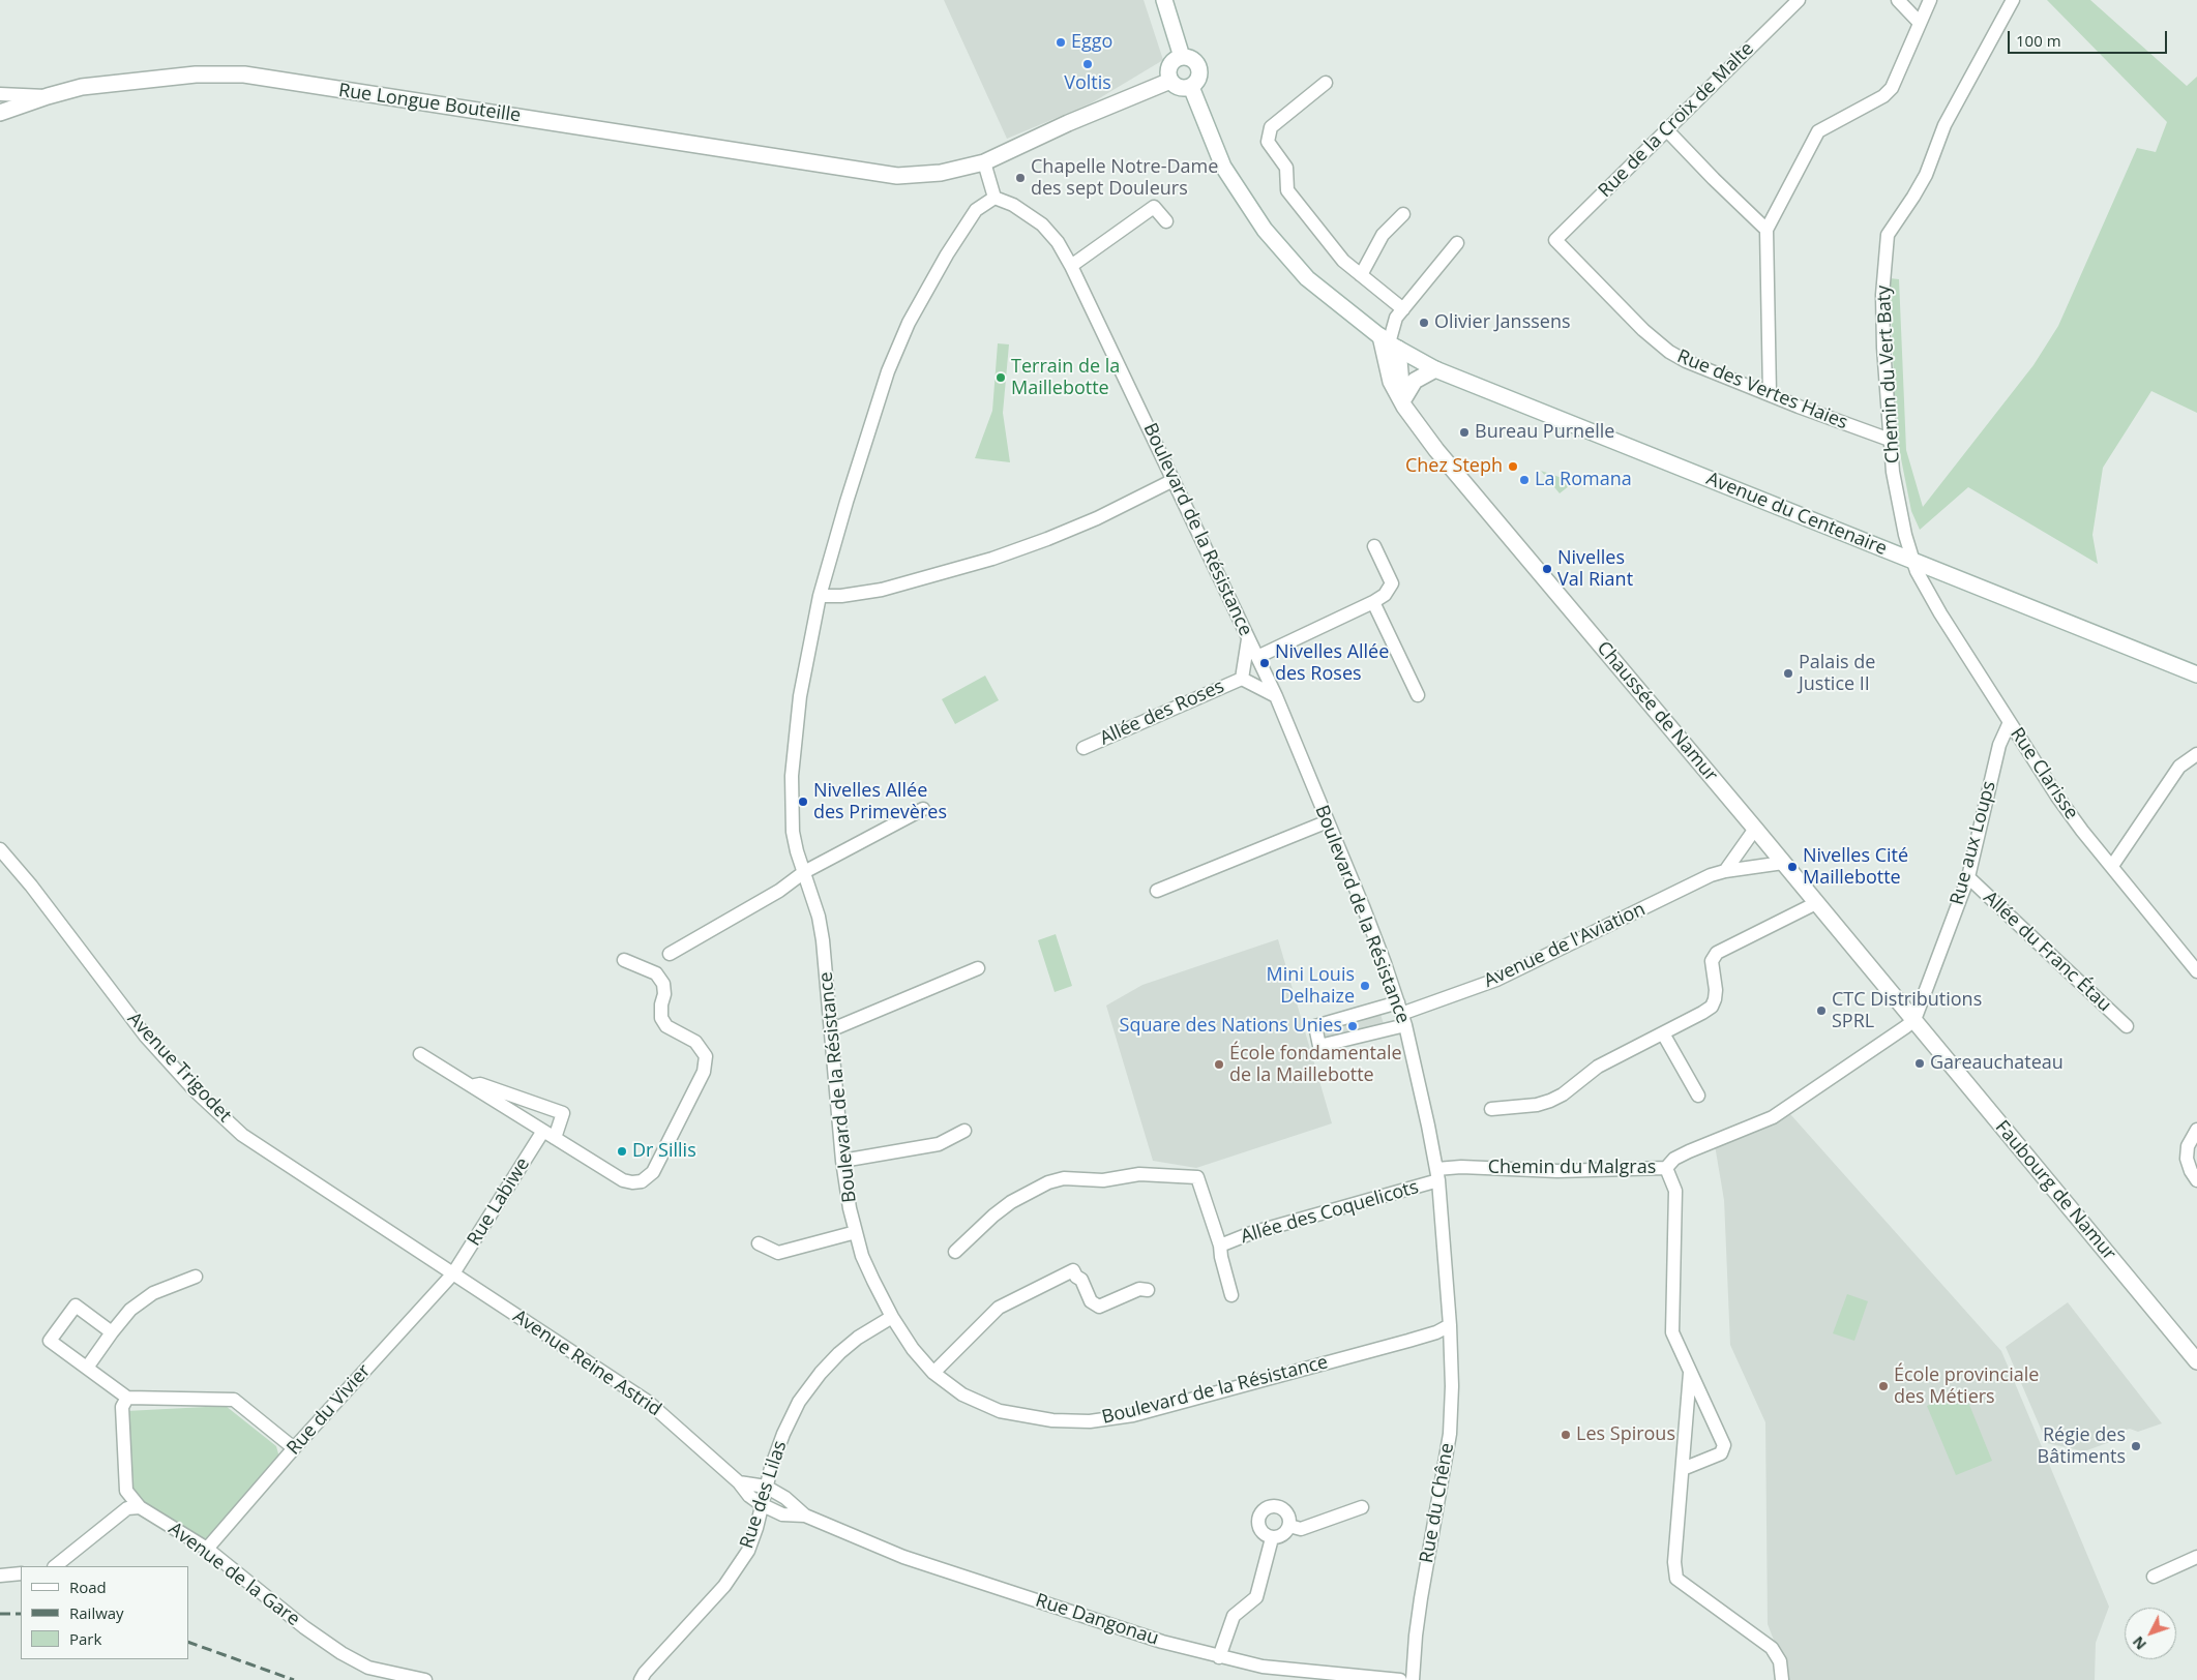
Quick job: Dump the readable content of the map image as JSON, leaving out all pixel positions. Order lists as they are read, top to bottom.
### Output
{
  "streets": {
    "street": [
      "Rue Longue Bouteille",
      "Rue de la Croix de Malte",
      "Chemin du Vert Baty",
      "Rue des Vertes Haies",
      "Avenue du Centenaire",
      "Boulevard de la Résistance",
      "Chaussée de Namur",
      "Allée des Roses",
      "Rue Clarisse",
      "Rue aux Loups",
      "Avenue de l'Aviation",
      "Allée du Franc Étau",
      "Avenue Trigodet",
      "Chemin du Malgras",
      "Faubourg de Namur",
      "Rue Labiwe",
      "Allée des Coquelicots",
      "Avenue Reine Astrid",
      "Rue du Vivier",
      "Rue des Lilas",
      "Rue du Chêne",
      "Avenue de la Gare",
      "Rue Dangonau"
    ]
  },
  "crossings": [
    ["Rue de la Croix de Malte", "Rue des Vertes Haies"],
    ["Chemin du Vert Baty", "Rue des Vertes Haies"],
    ["Chemin du Vert Baty", "Avenue du Centenaire"],
    ["Chemin du Vert Baty", "Rue Clarisse"],
    ["Avenue du Centenaire", "Chaussée de Namur"],
    ["Avenue du Centenaire", "Rue Clarisse"],
    ["Boulevard de la Résistance", "Allée des Roses"],
    ["Boulevard de la Résistance", "Avenue de l'Aviation"],
    ["Boulevard de la Résistance", "Chemin du Malgras"],
    ["Boulevard de la Résistance", "Allée des Coquelicots"],
    ["Boulevard de la Résistance", "Rue des Lilas"],
    ["Boulevard de la Résistance", "Rue du Chêne"],
    ["Chaussée de Namur", "Rue aux Loups"],
    ["Chaussée de Namur", "Avenue de l'Aviation"],
    ["Chaussée de Namur", "Chemin du Malgras"],
    ["Chaussée de Namur", "Faubourg de Namur"],
    ["Rue Clarisse", "Rue aux Loups"],
    ["Rue aux Loups", "Allée du Franc Étau"],
    ["Rue aux Loups", "Chemin du Malgras"],
    ["Rue aux Loups", "Faubourg de Namur"],
    ["Avenue Trigodet", "Rue Labiwe"],
    ["Avenue Trigodet", "Avenue Reine Astrid"],
    ["Avenue Trigodet", "Rue du Vivier"],
    ["Chemin du Malgras", "Faubourg de Namur"],
    ["Chemin du Malgras", "Allée des Coquelicots"],
    ["Rue Labiwe", "Avenue Reine Astrid"],
    ["Rue Labiwe", "Rue du Vivier"],
    ["Avenue Reine Astrid", "Rue du Vivier"],
    ["Avenue Reine Astrid", "Rue des Lilas"],
    ["Avenue Reine Astrid", "Rue Dangonau"],
    ["Rue du Vivier", "Avenue de la Gare"],
    ["Rue des Lilas", "Rue Dangonau"]
  ],
  "places": [
    "Eggo",
    "Voltis",
    "Chapelle Notre-Dame des sept Douleurs",
    "Olivier Janssens",
    "Terrain de la Maillebotte",
    "Bureau Purnelle",
    "Chez Steph",
    "La Romana",
    "Nivelles Val Riant",
    "Nivelles Allée des Roses",
    "Palais de Justice II",
    "Nivelles Allée des Primevères",
    "Nivelles Cité Maillebotte",
    "Mini Louis Delhaize",
    "CTC Distributions SPRL",
    "Square des Nations Unies",
    "Gareauchateau",
    "École fondamentale de la Maillebotte",
    "Dr Sillis",
    "École provinciale des Métiers",
    "Les Spirous",
    "Régie des Bâtiments"
  ],
  "legend": ["Road", "Railway", "Park"],
  "scale_bar": "100 m",
  "north": "bottom left"
}
